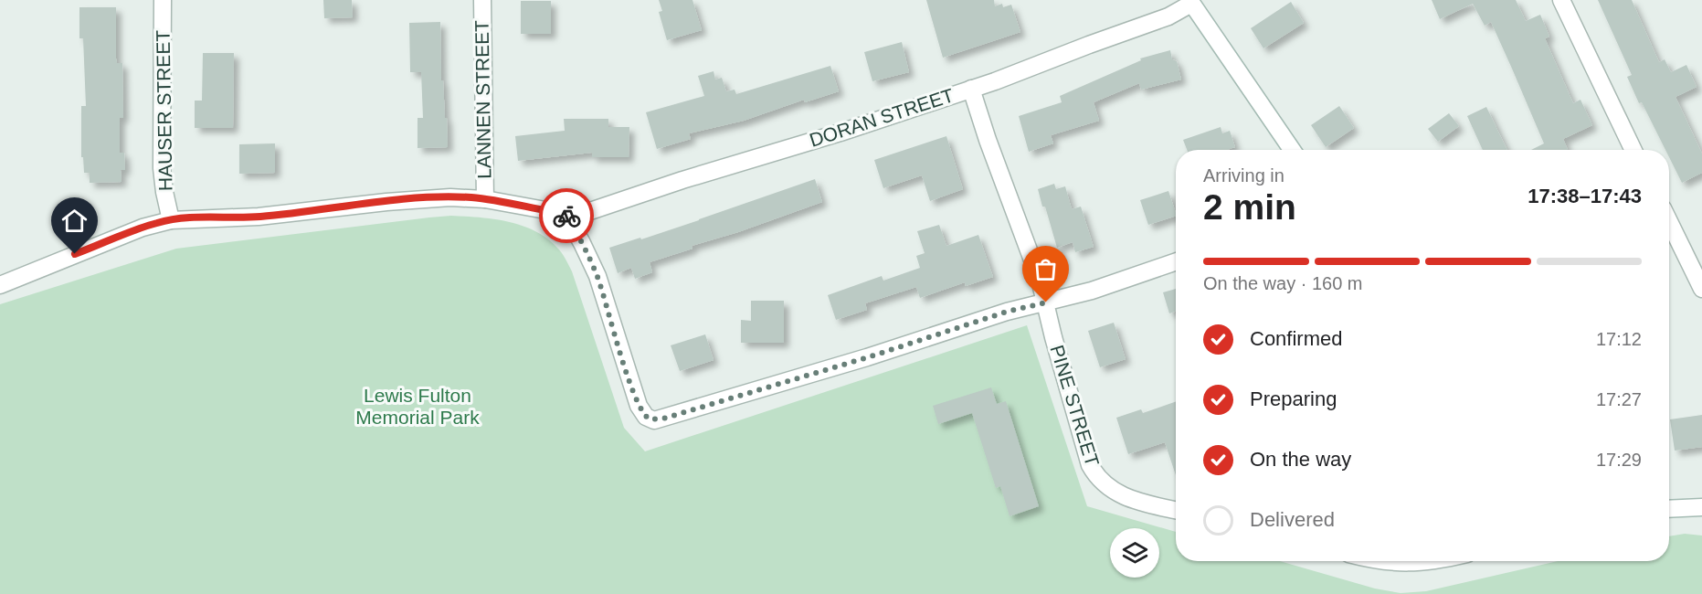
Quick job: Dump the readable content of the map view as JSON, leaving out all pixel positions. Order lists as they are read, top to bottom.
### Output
{
  "streets": {
    "street": [
      "LANNEN STREET",
      "HAUSER STREET",
      "DORAN STREET",
      "PINE STREET"
    ]
  },
  "crossings": [
    ["LANNEN STREET", "DORAN STREET"],
    ["HAUSER STREET", "DORAN STREET"],
    ["DORAN STREET", "PINE STREET"]
  ],
  "parks": ["Lewis Fulton Memorial Park"],
  "page": {
    "heading": ["2 min", "Arriving in", "17:38–17:43"],
    "bar": "On the way · 160 m",
    "list": [
      ["Confirmed", "17:12"],
      ["Preparing", "17:27"],
      ["On the way", "17:29"],
      "Delivered"
    ]
  }
}
